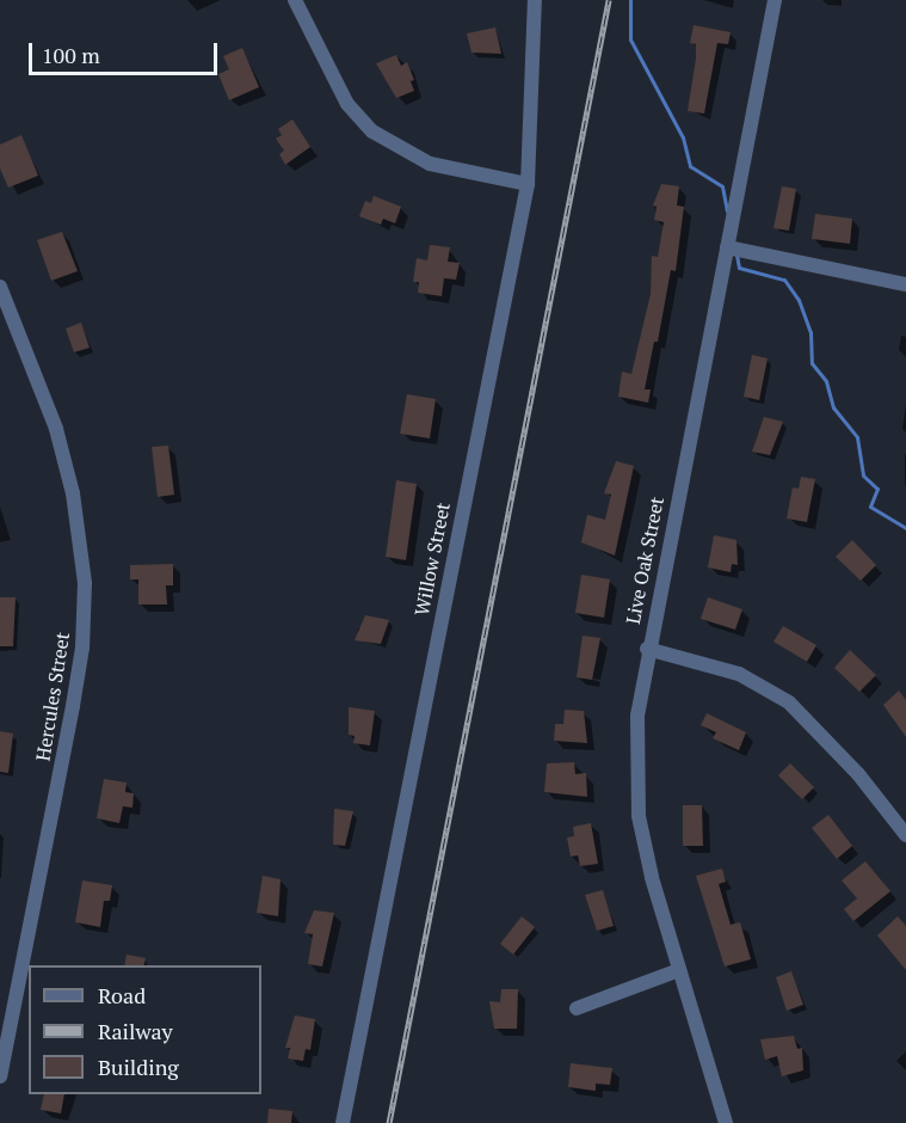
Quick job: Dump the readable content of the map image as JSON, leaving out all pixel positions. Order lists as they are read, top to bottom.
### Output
{
  "streets": {
    "street": ["Willow Street", "Live Oak Street", "Hercules Street"]
  },
  "legend": ["Road", "Railway", "Building"],
  "scale_bar": "100 m"
}
